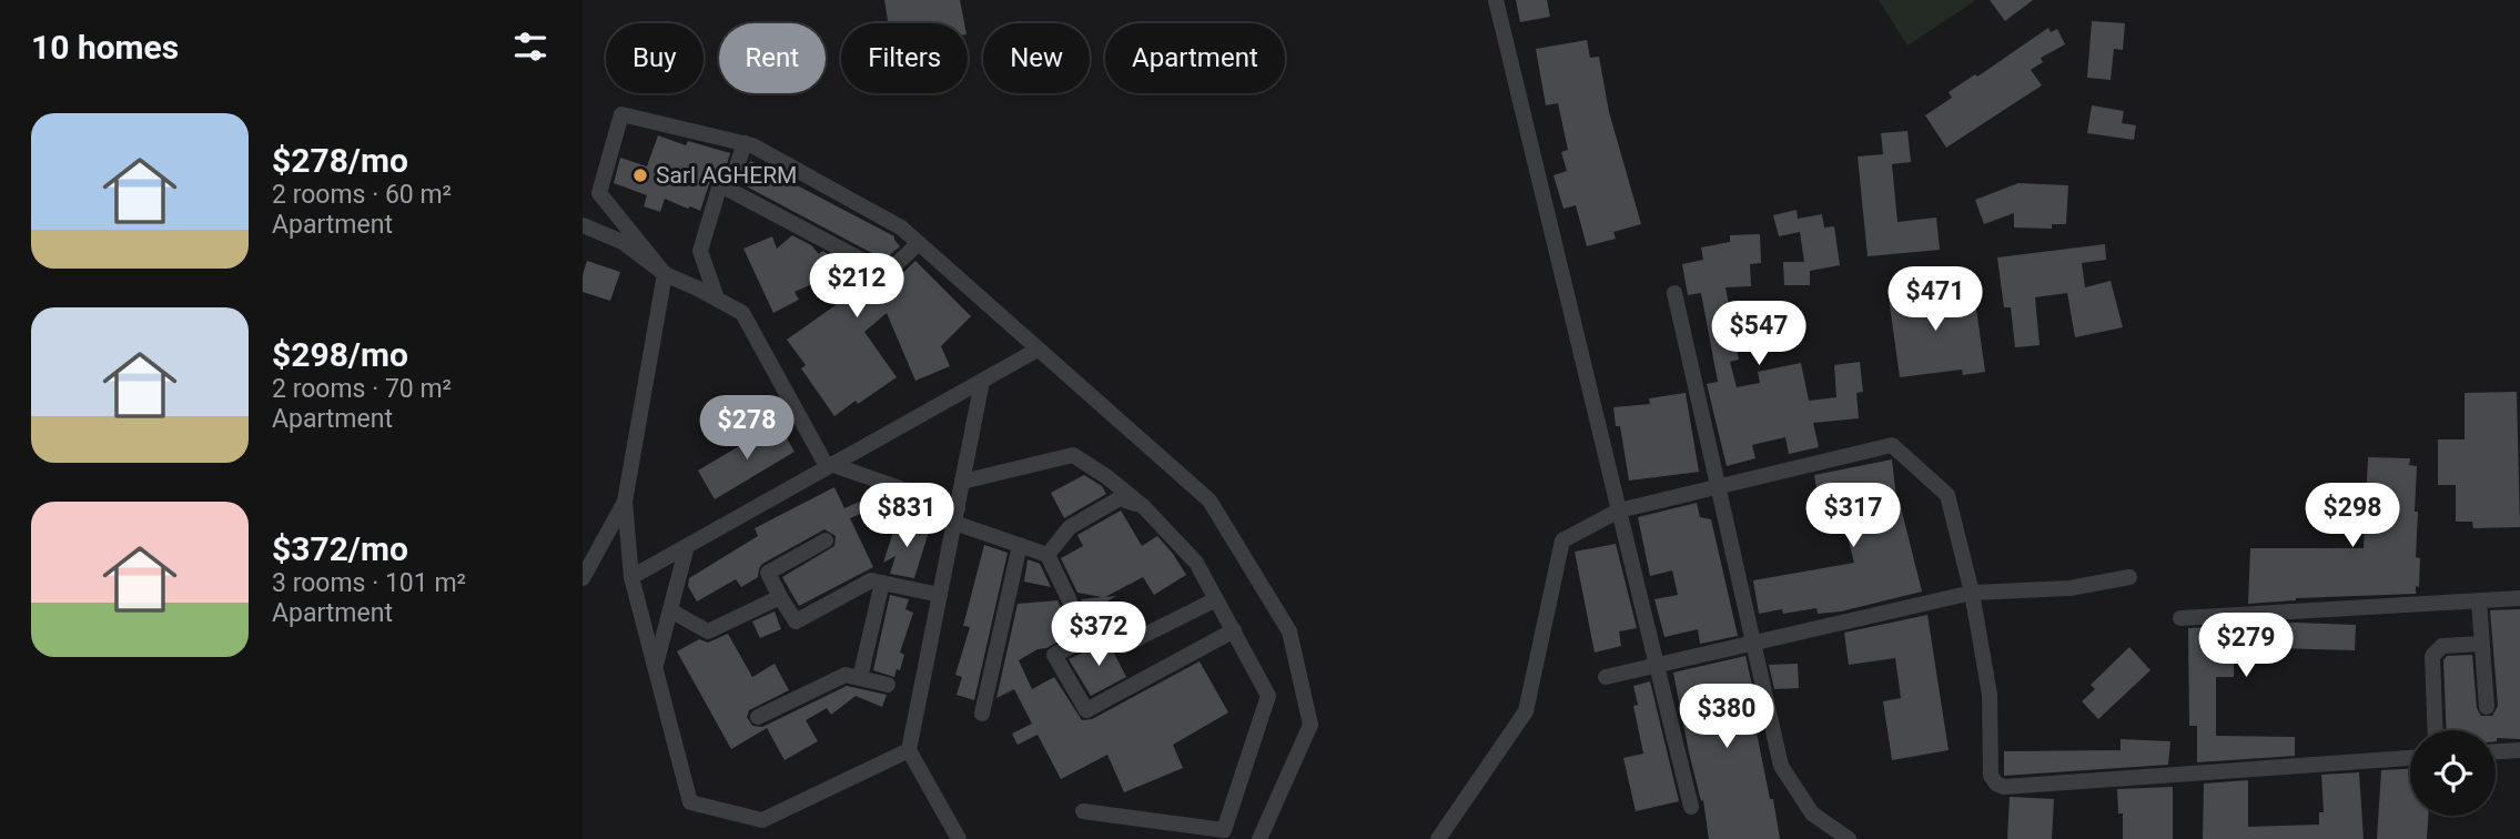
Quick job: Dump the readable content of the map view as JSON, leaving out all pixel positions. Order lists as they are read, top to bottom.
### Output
{
  "places": ["Sarl AGHERM"],
  "page": {
    "heading": "10 homes",
    "chip": [
      "Buy",
      "Rent",
      "Filters",
      "New",
      "Apartment"
    ],
    "list": [
      {
        "name": "$278/mo",
        "note": "2 rooms · 60 m² · Apartment"
      },
      {
        "name": "$298/mo",
        "note": "2 rooms · 70 m² · Apartment"
      },
      {
        "name": "$372/mo",
        "note": "3 rooms · 101 m² · Apartment"
      }
    ],
    "price": [
      "$212",
      "$471",
      "$547",
      "$278",
      "$831",
      "$317",
      "$298",
      "$372",
      "$279",
      "$380"
    ]
  }
}
